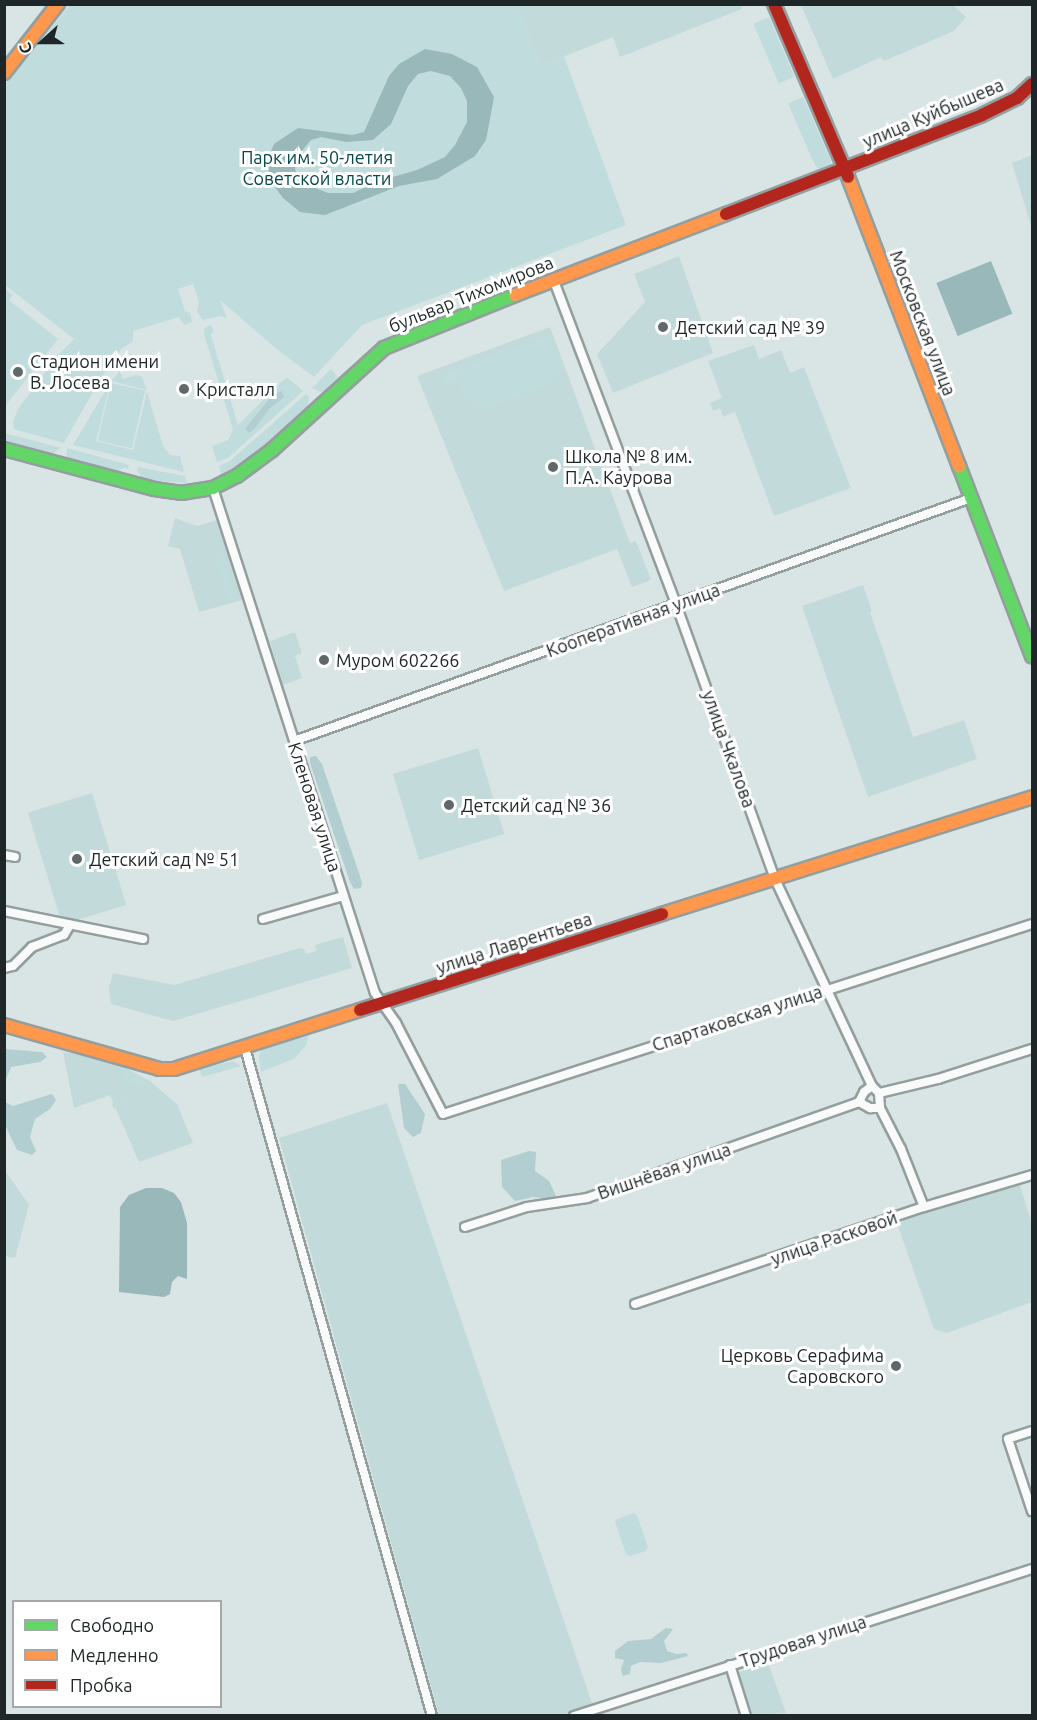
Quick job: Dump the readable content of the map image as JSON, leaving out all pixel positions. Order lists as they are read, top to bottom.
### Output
{
  "streets": {
    "street": [
      "улица Куйбышева",
      "бульвар Тихомирова",
      "Московская улица",
      "Кооперативная улица",
      "улица Чкалова",
      "Кленовая улица",
      "улица Лаврентьева",
      "Спартаковская улица",
      "Вишнёвая улица",
      "улица Расковой",
      "Трудовая улица"
    ]
  },
  "crossings": [
    ["улица Куйбышева", "бульвар Тихомирова"],
    ["улица Куйбышева", "Московская улица"],
    ["бульвар Тихомирова", "Московская улица"],
    ["бульвар Тихомирова", "улица Чкалова"],
    ["бульвар Тихомирова", "Кленовая улица"],
    ["Московская улица", "Кооперативная улица"],
    ["Кооперативная улица", "улица Чкалова"],
    ["Кооперативная улица", "Кленовая улица"],
    ["улица Чкалова", "улица Лаврентьева"],
    ["улица Чкалова", "Спартаковская улица"],
    ["улица Чкалова", "Вишнёвая улица"],
    ["улица Чкалова", "улица Расковой"],
    ["Кленовая улица", "улица Лаврентьева"],
    ["Кленовая улица", "Спартаковская улица"]
  ],
  "parks": ["Парк им. 50-летия Советской власти"],
  "places": [
    "Детский сад № 39",
    "Стадион имени В. Лосева",
    "Кристалл",
    "Школа № 8 им. П.А. Каурова",
    "Муром 602266",
    "Детский сад № 36",
    "Детский сад № 51",
    "Церковь Серафима Саровского"
  ],
  "legend": ["Свободно", "Медленно", "Пробка"],
  "north": "left"
}
